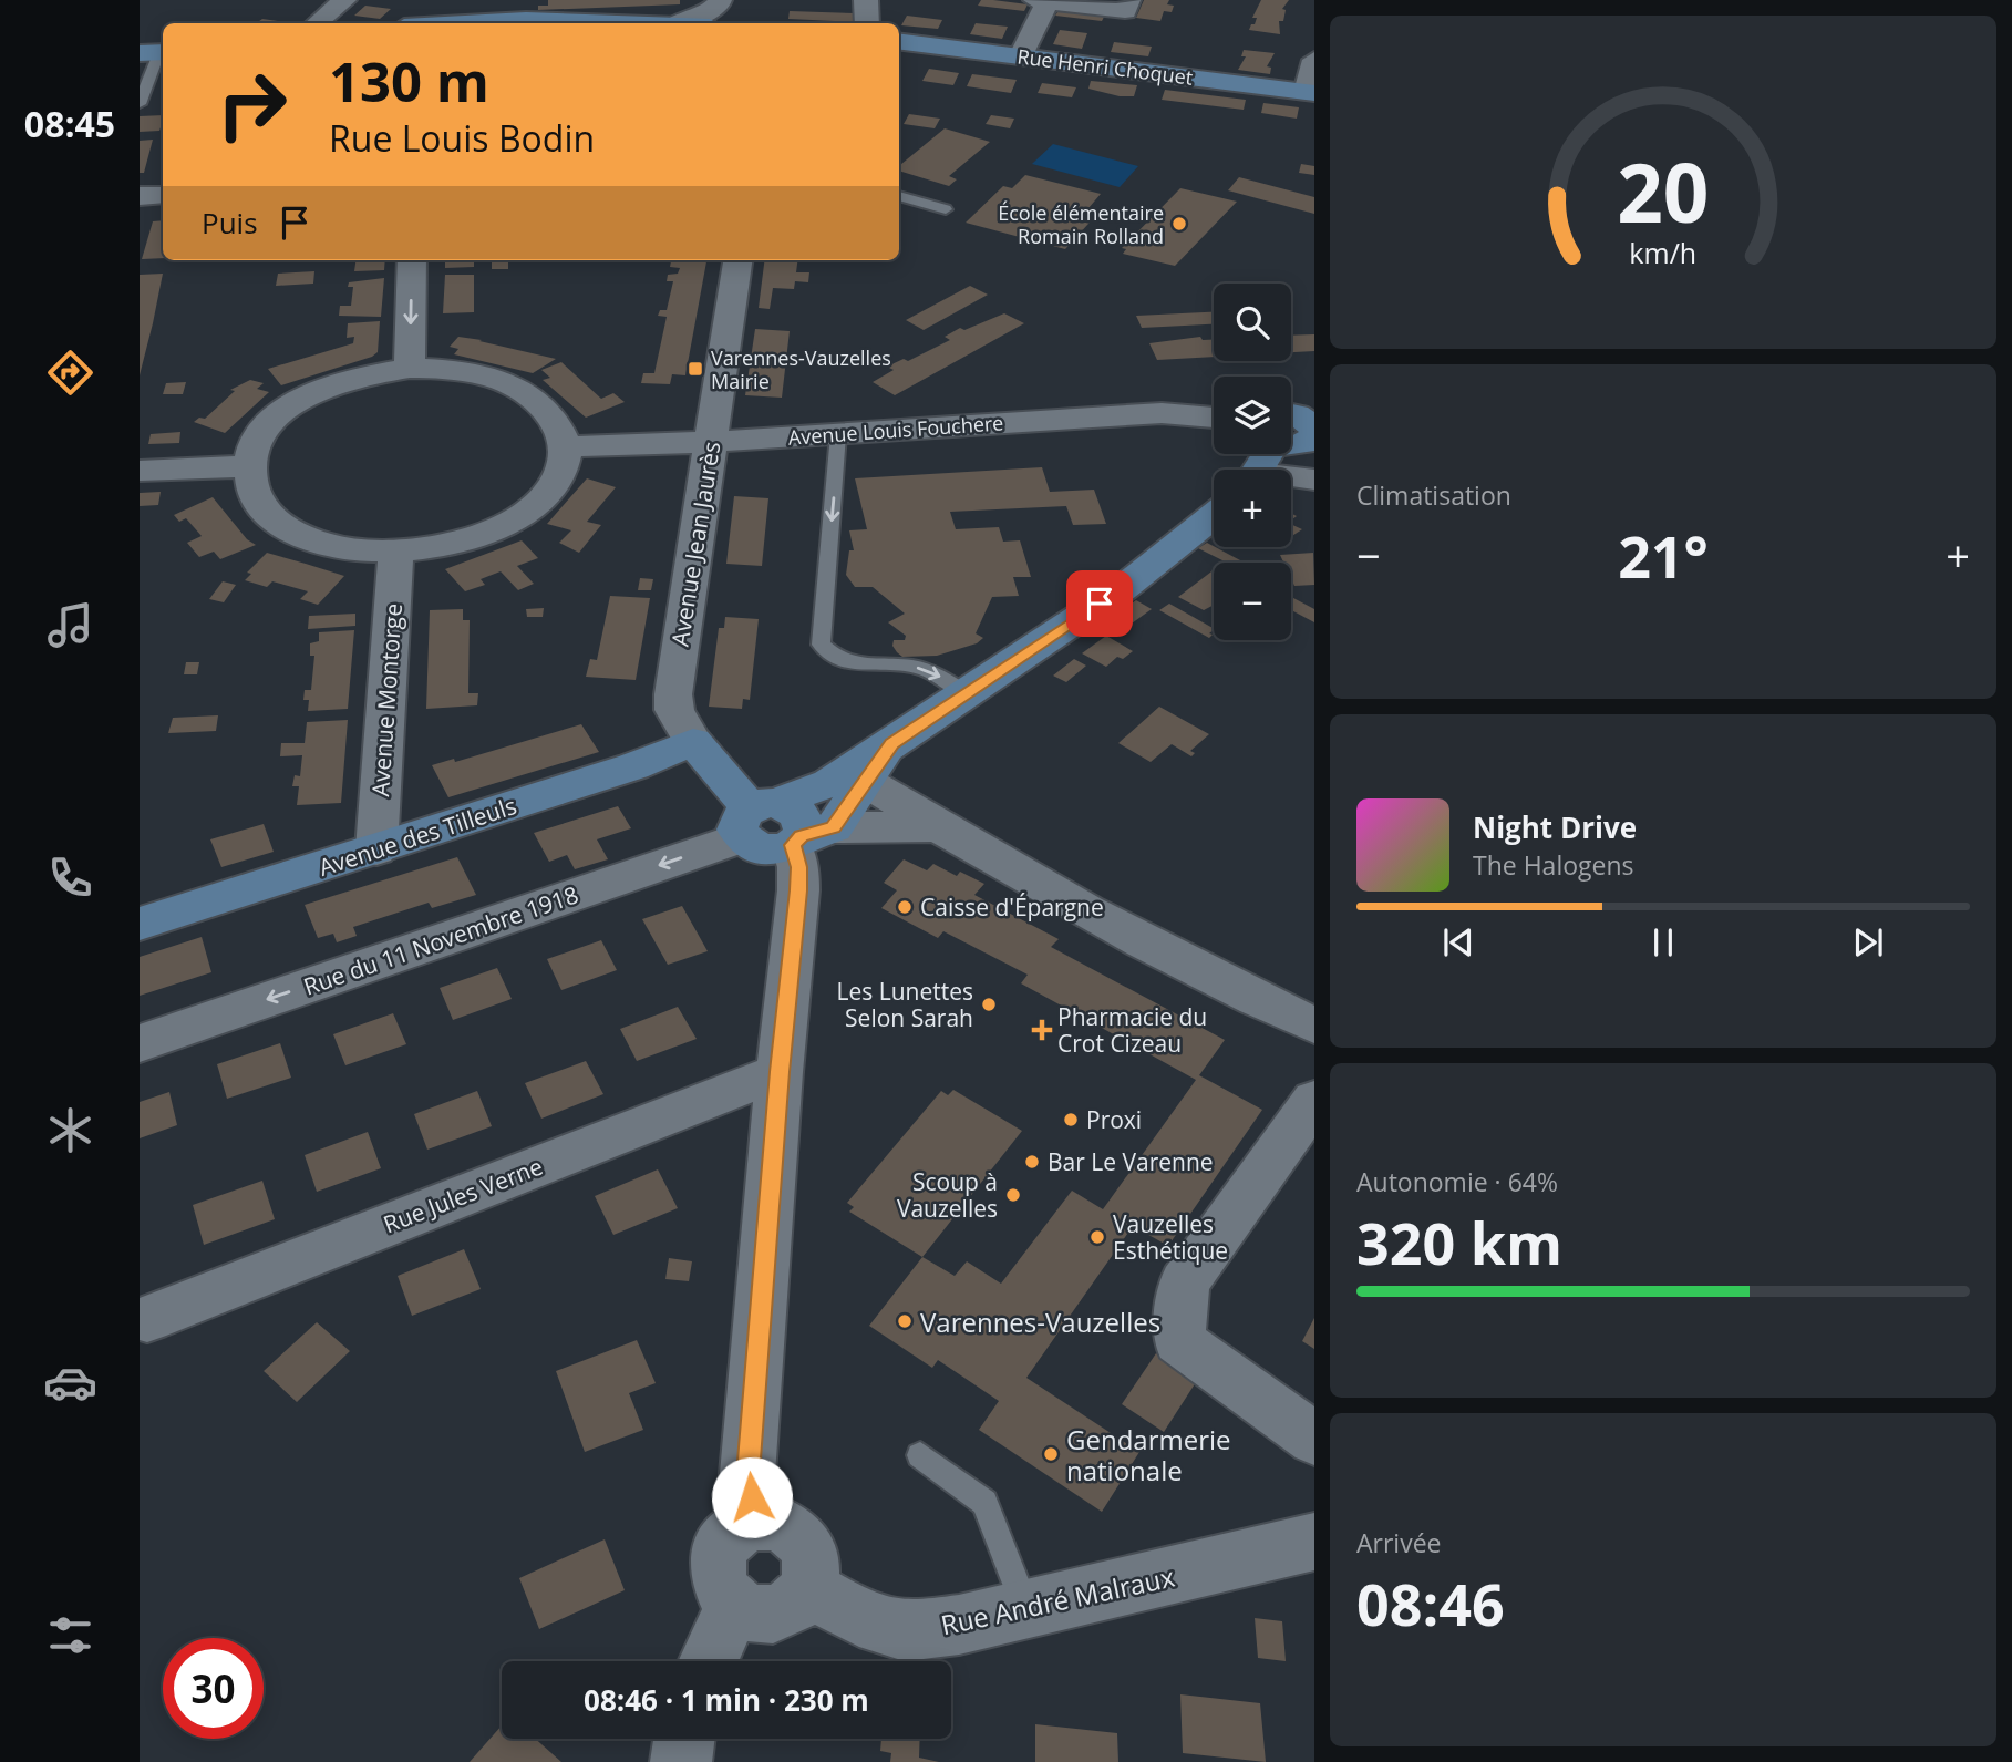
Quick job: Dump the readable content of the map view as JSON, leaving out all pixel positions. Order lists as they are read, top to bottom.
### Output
{
  "streets": {
    "street": [
      "Rue Henri Choquet",
      "Avenue Louis Fouchere",
      "Avenue Jean Jaurès",
      "Avenue Montorge",
      "Avenue des Tilleuls",
      "Rue du 11 Novembre 1918",
      "Rue Jules Verne",
      "Rue André Malraux"
    ]
  },
  "crossings": [
    ["Avenue Louis Fouchere", "Avenue Jean Jaurès"],
    ["Avenue Louis Fouchere", "Avenue Montorge"],
    ["Avenue Jean Jaurès", "Avenue des Tilleuls"],
    ["Avenue Jean Jaurès", "Rue du 11 Novembre 1918"],
    ["Avenue Montorge", "Avenue des Tilleuls"]
  ],
  "one_way": ["Rue du 11 Novembre 1918"],
  "places": {
    "other": [
      "École élémentaire Romain Rolland",
      "Caisse d'Épargne",
      "Les Lunettes Selon Sarah",
      "Proxi",
      "Bar Le Varenne",
      "Scoup à Vauzelles",
      "Vauzelles Esthétique",
      "Varennes-Vauzelles",
      "Gendarmerie nationale"
    ],
    "transit": ["Varennes-Vauzelles Mairie"],
    "health": ["Pharmacie du Crot Cizeau"]
  },
  "page": {
    "tabs": "08:45",
    "turn": ["130 m", "Rue Louis Bodin"],
    "then": "Puis",
    "map_buttons": ["+", "−"],
    "tile": [
      "Climatisation",
      ["Autonomie · 64%", "320 km"],
      ["Arrivée", "08:46"]
    ],
    "heat": ["−", "21°", "+"],
    "song": ["Night Drive", "The Halogens"],
    "limit": "30",
    "trip": "08:46 · 1 min · 230 m",
    "gauge": ["20", "km/h"]
  }
}
